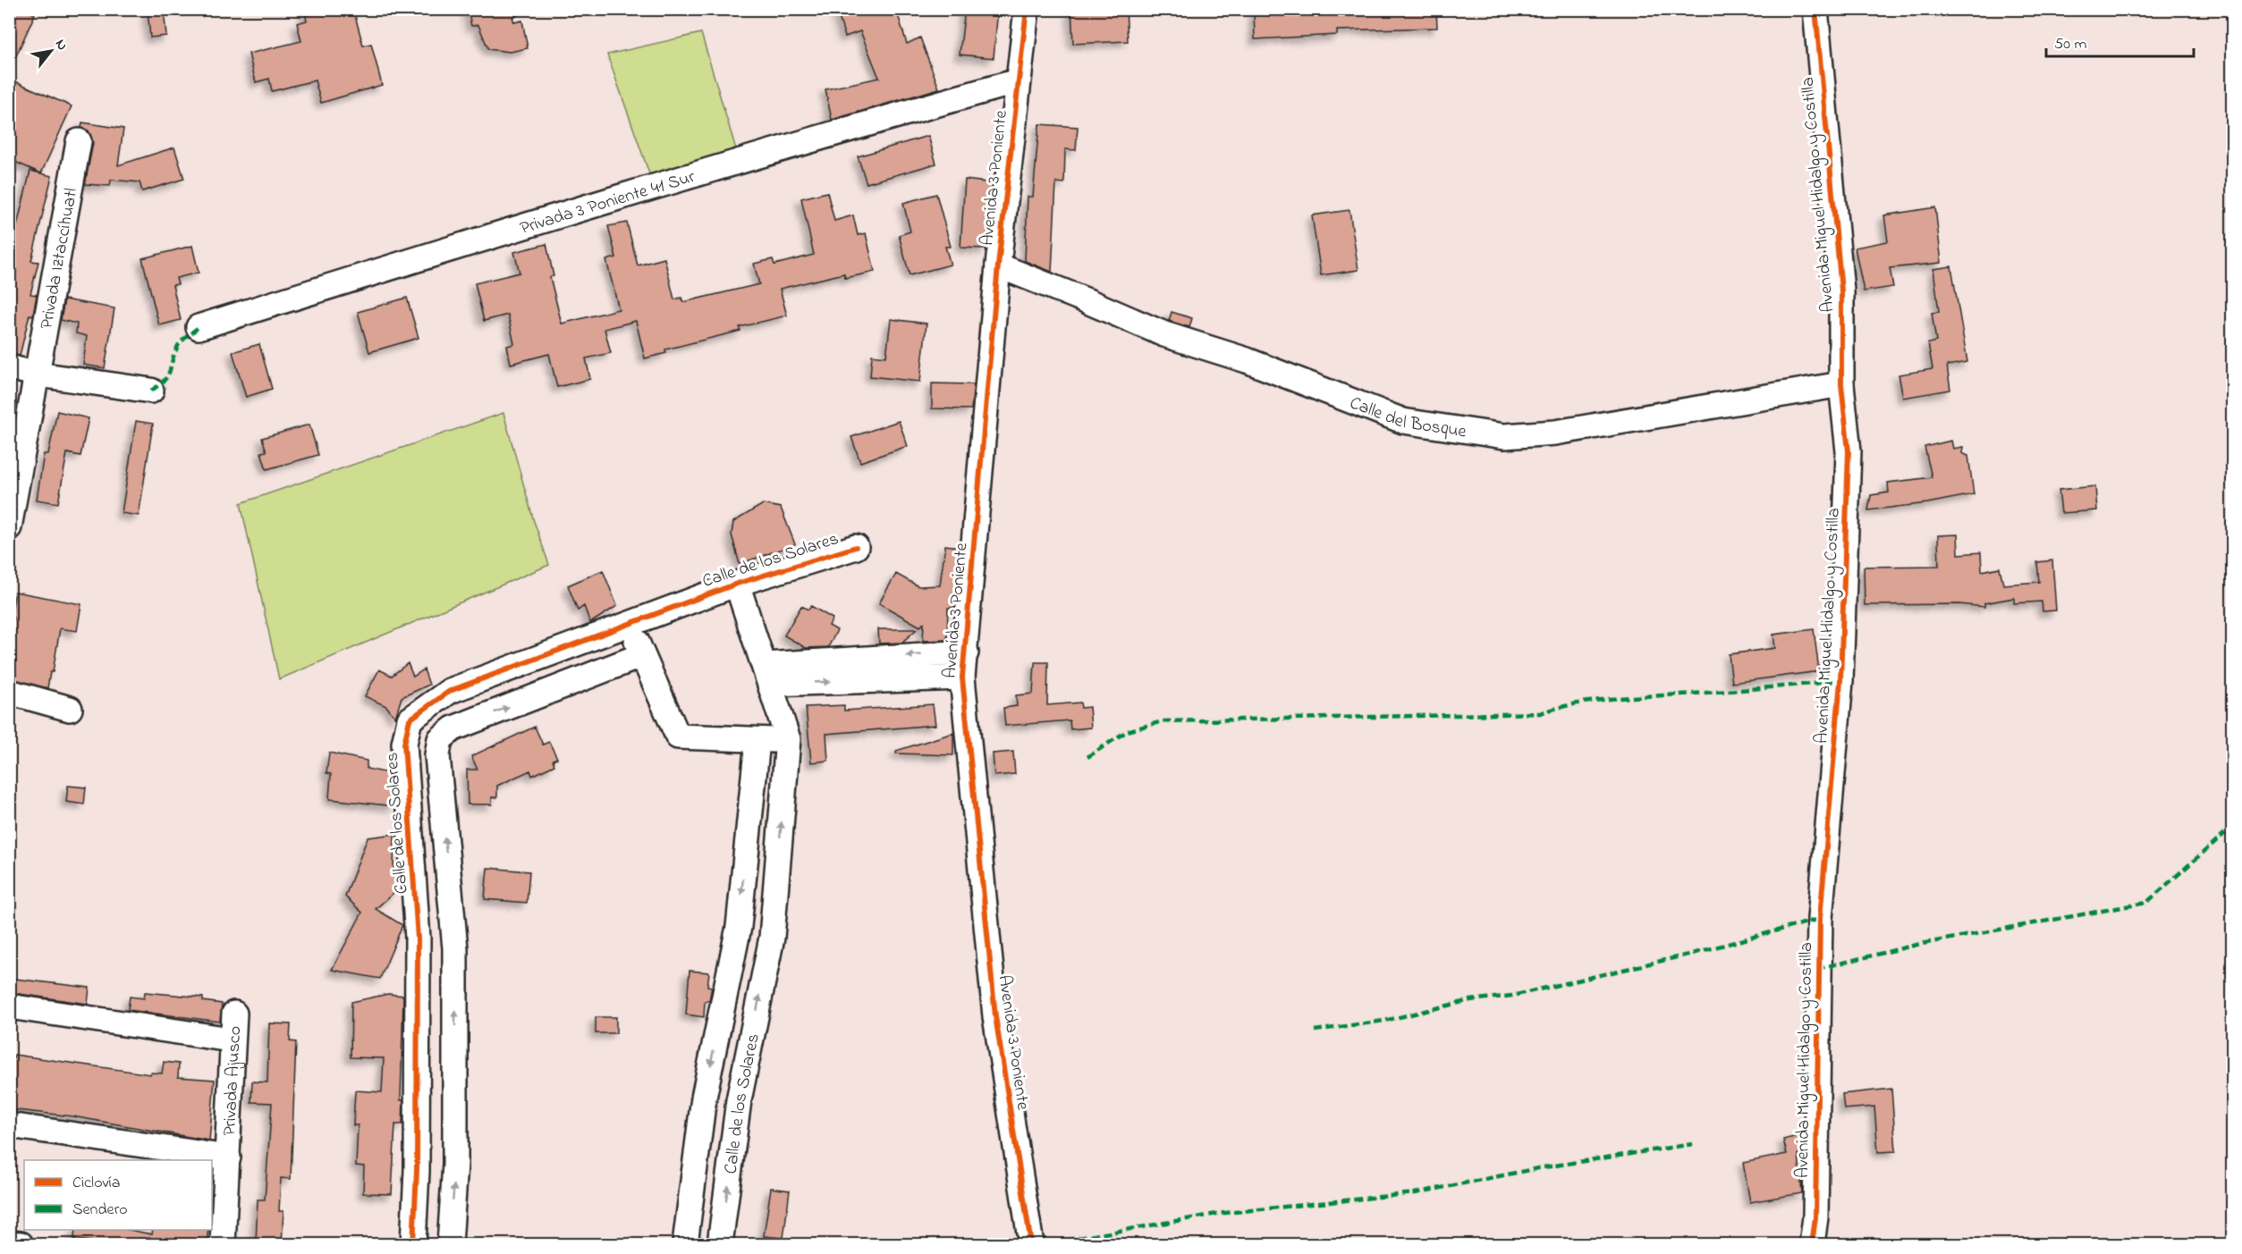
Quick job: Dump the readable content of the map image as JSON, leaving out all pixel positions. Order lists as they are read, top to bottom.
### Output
{
  "streets": {
    "street": [
      "Avenida 3 Poniente",
      "Avenida Miguel Hidalgo y Costilla",
      "Privada 3 Poniente 41 Sur",
      "Privada Iztaccíhuatl",
      "Calle del Bosque",
      "Calle de los Solares",
      "Privada Ajusco"
    ]
  },
  "crossings": [
    ["Avenida 3 Poniente", "Privada 3 Poniente 41 Sur"],
    ["Avenida 3 Poniente", "Calle del Bosque"],
    ["Avenida Miguel Hidalgo y Costilla", "Calle del Bosque"]
  ],
  "legend": ["Ciclovía", "Sendero"],
  "scale_bar": "50 m",
  "north": "top right"
}
